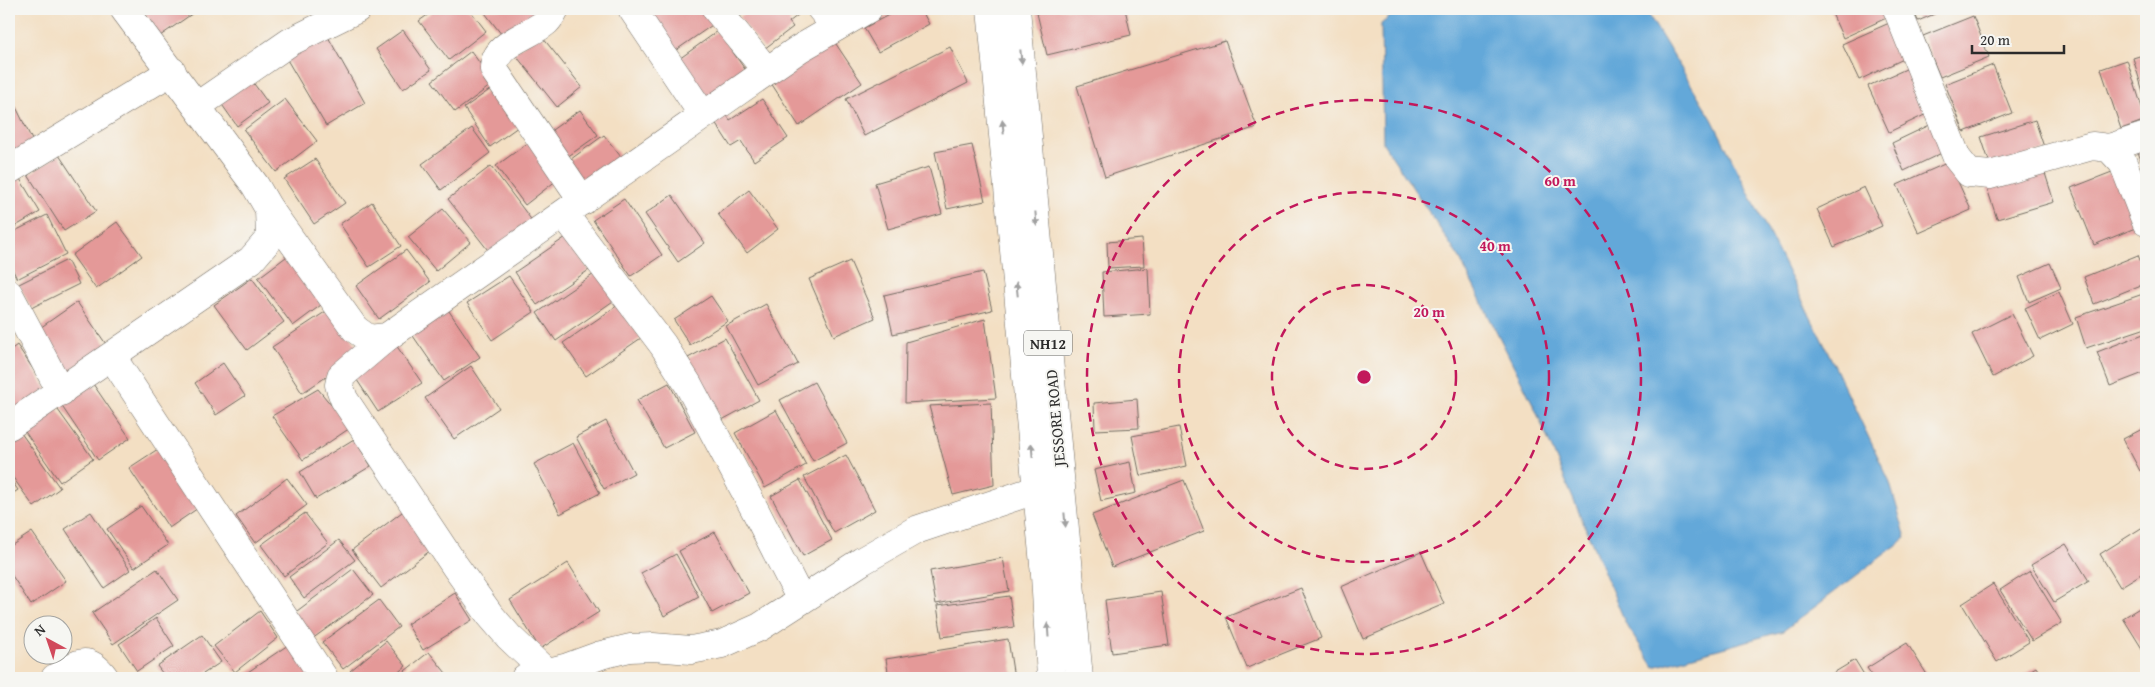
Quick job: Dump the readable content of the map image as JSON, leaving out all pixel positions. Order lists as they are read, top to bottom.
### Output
{
  "streets": {
    "main road": ["NH12", "JESSORE ROAD"]
  },
  "scale_bar": "20 m",
  "north": "top left",
  "rings": ["60 m", "40 m", "20 m"]
}
